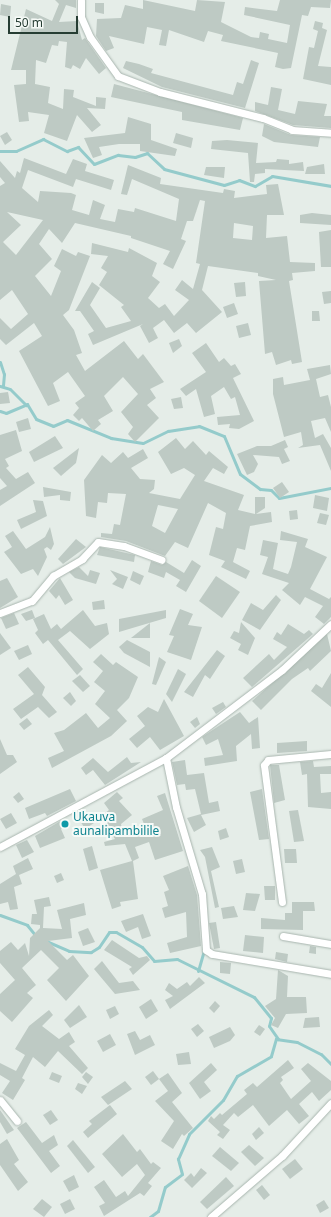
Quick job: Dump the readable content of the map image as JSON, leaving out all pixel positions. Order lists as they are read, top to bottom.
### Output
{
  "places": ["Ukauva aunalipambilile"],
  "scale_bar": "50 m"
}
